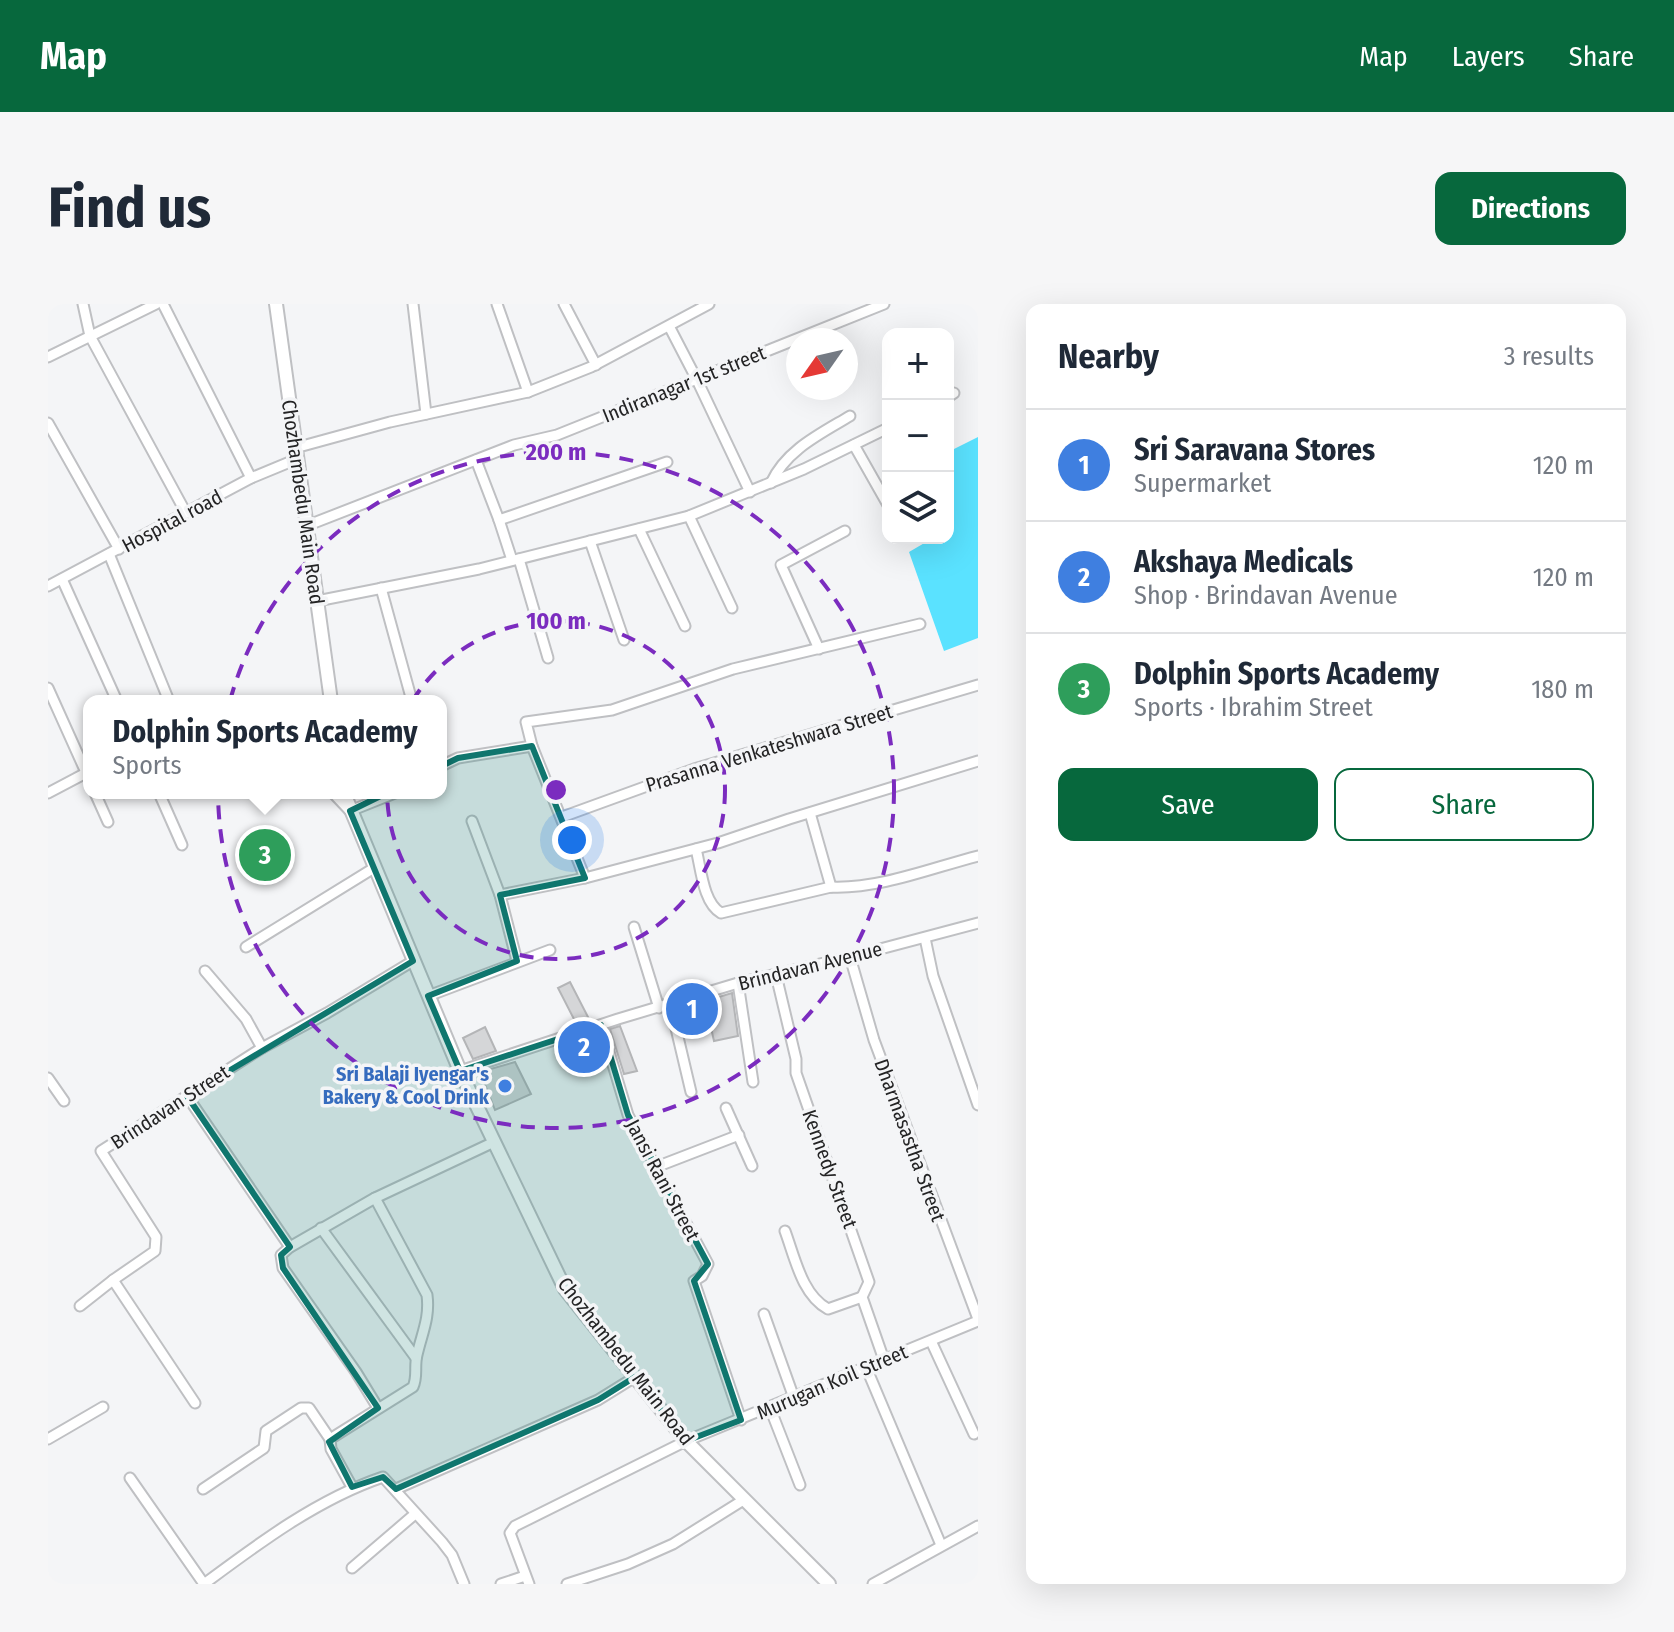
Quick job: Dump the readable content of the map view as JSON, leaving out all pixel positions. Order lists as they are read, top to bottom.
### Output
{
  "streets": {
    "street": [
      "Indiranagar 1st street",
      "Chozhambedu Main Road",
      "Hospital road",
      "Prasanna Venkateshwara Street",
      "Brindavan Avenue",
      "Brindavan Street",
      "Dharmasastha Street",
      "Kennedy Street",
      "Jansi Rani Street",
      "Murugan Koil Street"
    ]
  },
  "crossings": [
    ["Indiranagar 1st street", "Chozhambedu Main Road"],
    ["Chozhambedu Main Road", "Hospital road"],
    ["Chozhambedu Main Road", "Brindavan Avenue"],
    ["Chozhambedu Main Road", "Brindavan Street"],
    ["Chozhambedu Main Road", "Murugan Koil Street"],
    ["Brindavan Avenue", "Dharmasastha Street"],
    ["Brindavan Avenue", "Kennedy Street"],
    ["Brindavan Avenue", "Jansi Rani Street"],
    ["Dharmasastha Street", "Murugan Koil Street"],
    ["Kennedy Street", "Murugan Koil Street"],
    ["Jansi Rani Street", "Murugan Koil Street"]
  ],
  "places": ["Sri Balaji Iyengar's Bakery & Cool Drink"],
  "north": "bottom left",
  "page": {
    "header": "Map",
    "nav": ["Map", "Layers", "Share"],
    "buttons": [
      "Directions",
      ["Save", "Share"]
    ],
    "title": "Find us",
    "heading": ["Nearby", "3 results"],
    "map_buttons": ["+", "−"],
    "list": [
      {
        "mark": "1",
        "name": "Sri Saravana Stores",
        "note": "Supermarket",
        "value": "120 m"
      },
      {
        "mark": "2",
        "name": "Akshaya Medicals",
        "note": "Shop · Brindavan Avenue",
        "value": "120 m"
      },
      {
        "mark": "3",
        "name": "Dolphin Sports Academy",
        "note": "Sports · Ibrahim Street",
        "value": "180 m"
      }
    ],
    "popup": ["Dolphin Sports Academy", "Sports"],
    "pins": ["3", "1", "2"]
  },
  "rings": ["200 m", "100 m"]
}
